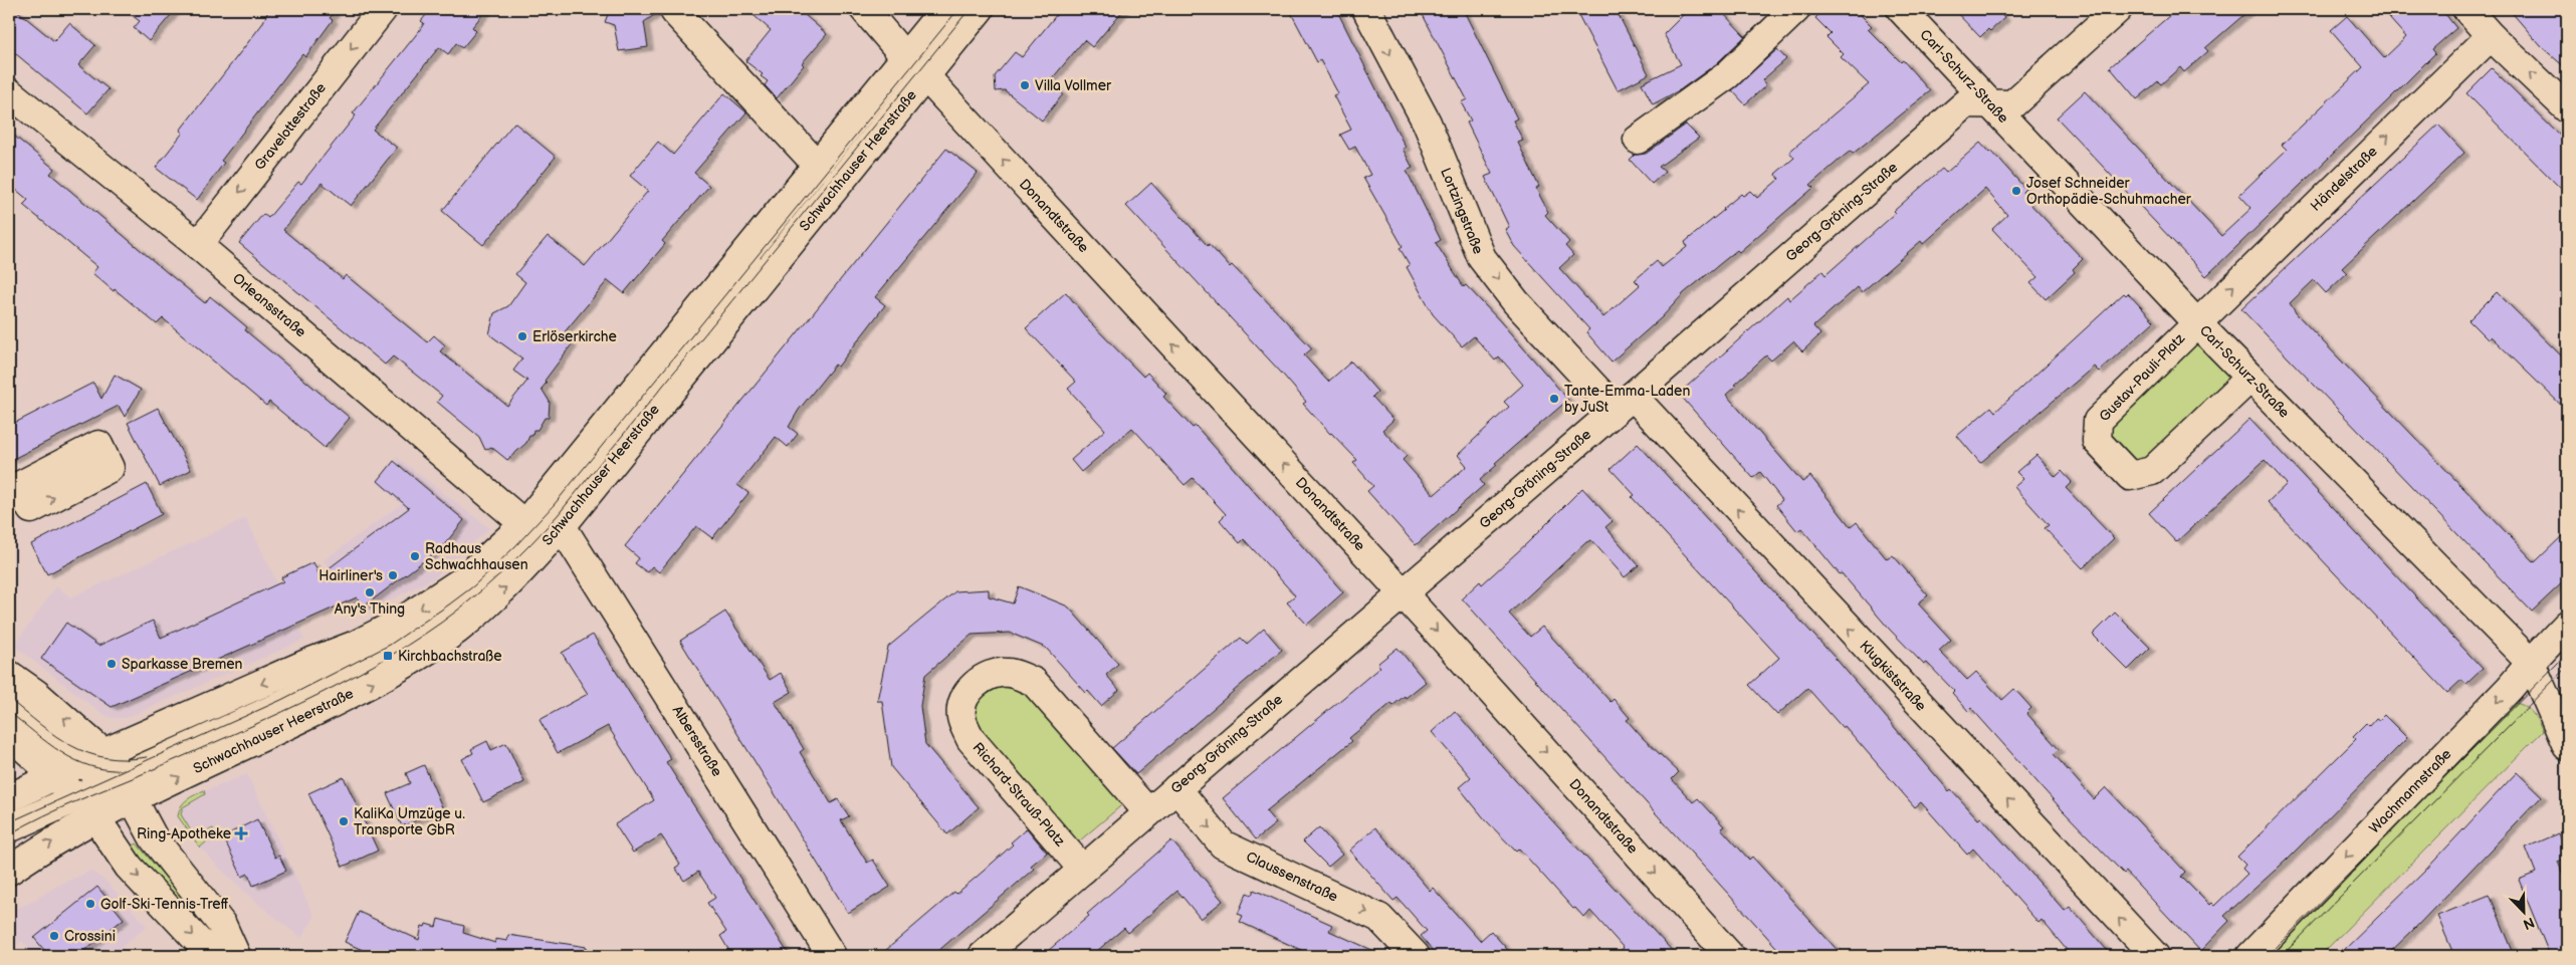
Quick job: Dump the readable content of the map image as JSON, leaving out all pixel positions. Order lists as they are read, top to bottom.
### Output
{
  "streets": {
    "street": [
      "Carl-Schurz-Straße",
      "Gravelottestraße",
      "Schwachhauser Heerstraße",
      "Händelstraße",
      "Lortzingstraße",
      "Georg-Gröning-Straße",
      "Donandtstraße",
      "Orleansstraße",
      "Gustav-Pauli-Platz",
      "Klugkiststraße",
      "Albersstraße",
      "Wachmannstraße",
      "Richard-Strauß-Platz",
      "Claussenstraße"
    ]
  },
  "crossings": [
    ["Carl-Schurz-Straße", "Händelstraße"],
    ["Carl-Schurz-Straße", "Georg-Gröning-Straße"],
    ["Carl-Schurz-Straße", "Gustav-Pauli-Platz"],
    ["Carl-Schurz-Straße", "Wachmannstraße"],
    ["Gravelottestraße", "Orleansstraße"],
    ["Schwachhauser Heerstraße", "Donandtstraße"],
    ["Schwachhauser Heerstraße", "Orleansstraße"],
    ["Schwachhauser Heerstraße", "Albersstraße"],
    ["Händelstraße", "Gustav-Pauli-Platz"],
    ["Lortzingstraße", "Georg-Gröning-Straße"],
    ["Lortzingstraße", "Klugkiststraße"],
    ["Georg-Gröning-Straße", "Donandtstraße"],
    ["Georg-Gröning-Straße", "Klugkiststraße"],
    ["Georg-Gröning-Straße", "Richard-Strauß-Platz"],
    ["Georg-Gröning-Straße", "Claussenstraße"]
  ],
  "one_way": [
    "Gravelottestraße",
    "Händelstraße",
    "Lortzingstraße",
    "Klugkiststraße",
    "Wachmannstraße",
    "Claussenstraße"
  ],
  "places": {
    "other": [
      "Villa Vollmer",
      "Josef Schneider Orthopädie-Schuhmacher",
      "Erlöserkirche",
      "Tante-Emma-Laden by JuSt",
      "Radhaus Schwachhausen",
      "Hairliner's",
      "Any's Thing",
      "Sparkasse Bremen",
      "KaliKa Umzüge u. Transporte GbR",
      "Golf-Ski-Tennis-Treff",
      "Crossini"
    ],
    "transit": ["Kirchbachstraße"],
    "health": ["Ring-Apotheke"]
  },
  "north": "bottom right"
}
